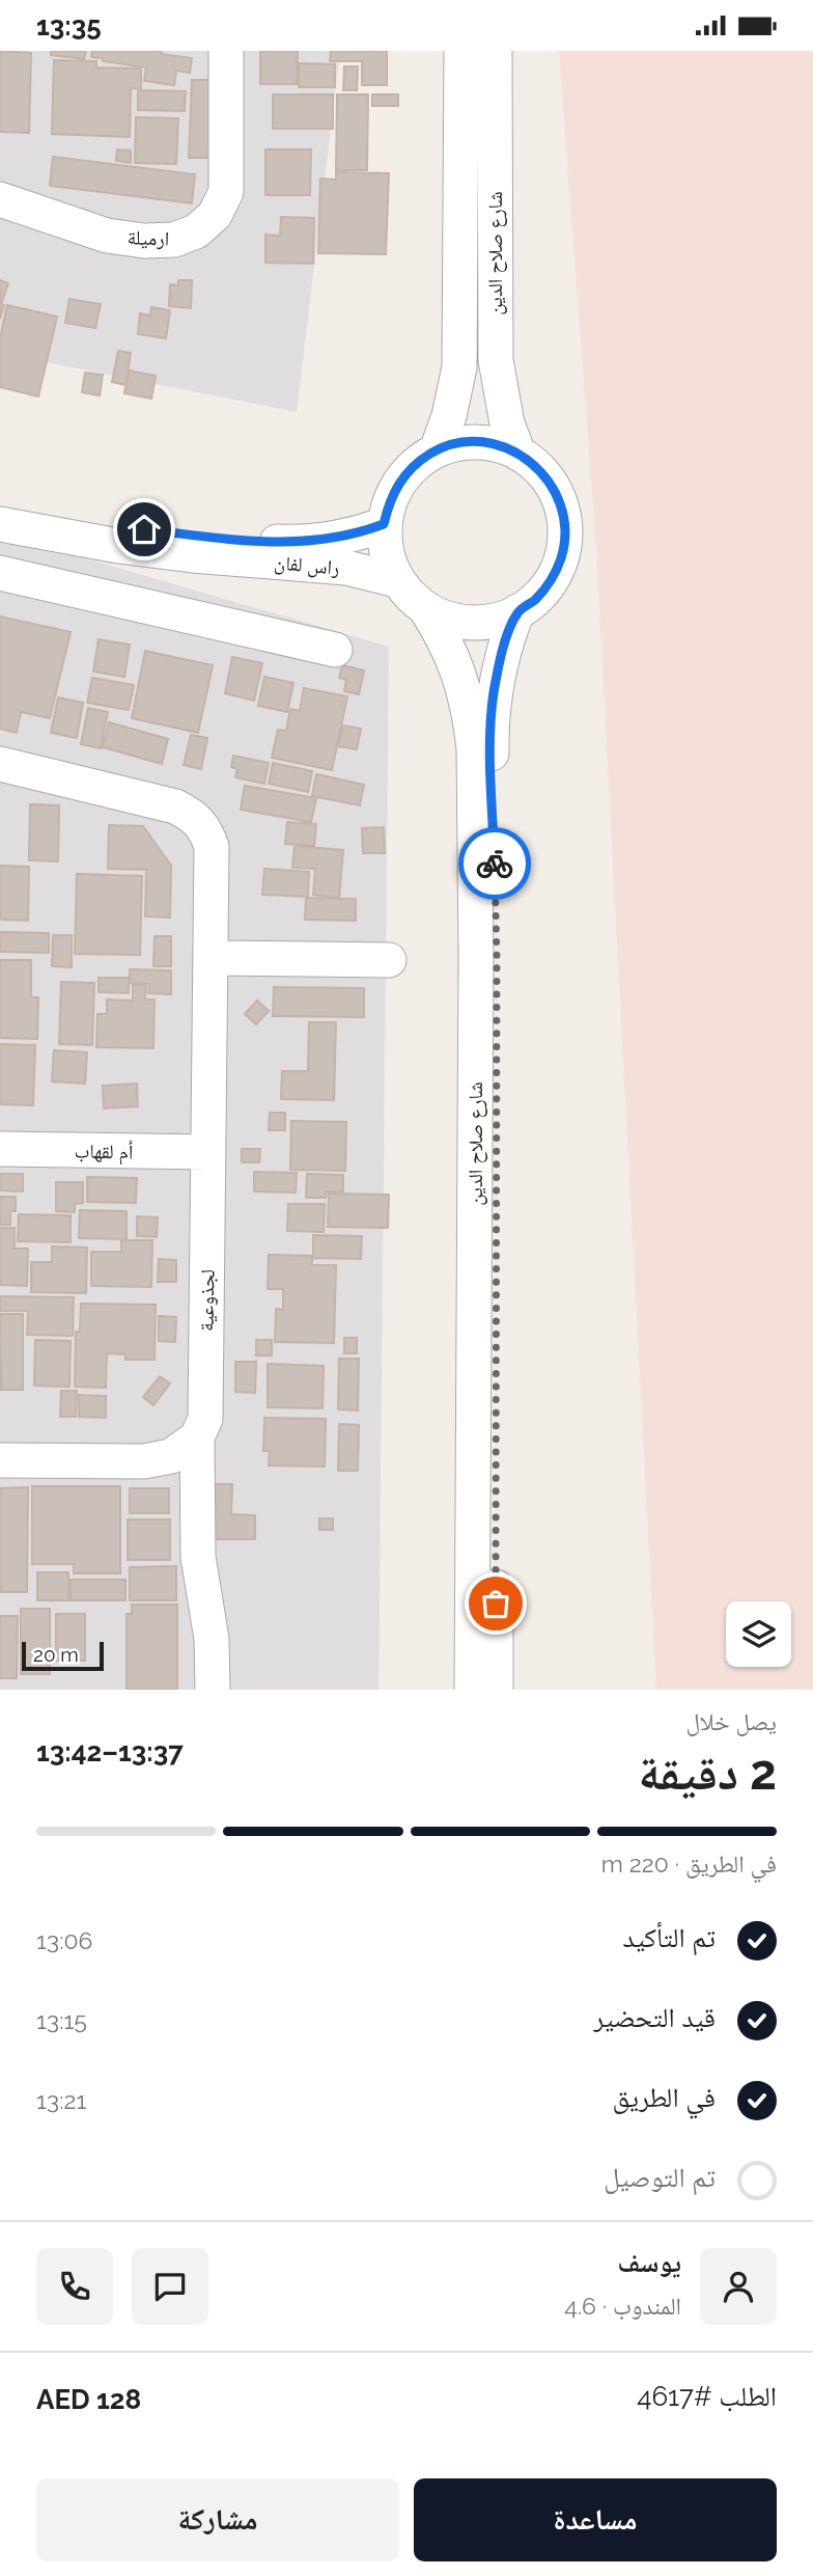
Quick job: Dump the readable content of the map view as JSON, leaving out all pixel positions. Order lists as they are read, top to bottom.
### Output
{
  "streets": {
    "street": [
      "ارميلة",
      "شارع صلاح الدين",
      "راس لفان",
      "أم لقهاب",
      "لجذوعية"
    ]
  },
  "crossings": [
    ["شارع صلاح الدين", "راس لفان"],
    ["أم لقهاب", "لجذوعية"]
  ],
  "scale_bar": "20 m",
  "page": {
    "status": "13:35",
    "scale": "20 m",
    "heading": ["2 دقيقة", "يصل خلال", "13:37–13:42"],
    "panel": [
      "يوسف",
      "المندوب · 4.6",
      "الطلب #4617",
      "AED 128"
    ],
    "bar": "في الطريق · 220 m",
    "list": [
      ["تم التأكيد", "13:06"],
      ["قيد التحضير", "13:15"],
      ["في الطريق", "13:21"],
      "تم التوصيل"
    ],
    "buttons": ["مساعدة", "مشاركة"]
  }
}
